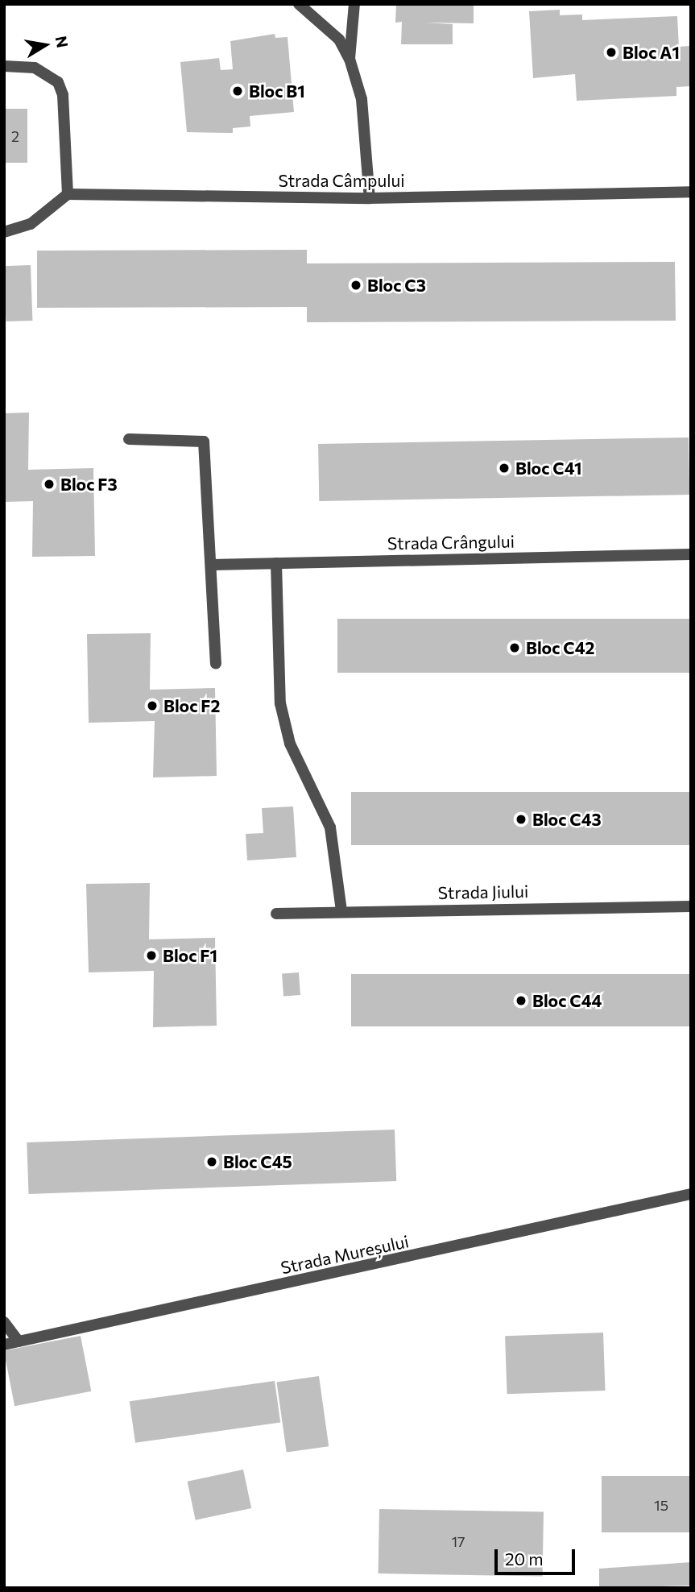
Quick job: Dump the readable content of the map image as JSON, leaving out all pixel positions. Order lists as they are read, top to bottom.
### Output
{
  "streets": {
    "street": [
      "Strada Câmpului",
      "Strada Crângului",
      "Strada Jiului",
      "Strada Mureșului"
    ]
  },
  "places": [
    "Bloc A1",
    "Bloc B1",
    "Bloc C3",
    "Bloc C41",
    "Bloc F3",
    "Bloc C42",
    "Bloc F2",
    "Bloc C43",
    "Bloc F1",
    "Bloc C44",
    "Bloc C45"
  ],
  "house_numbers": ["2", "15", "17"],
  "scale_bar": "20 m",
  "north": "right"
}
